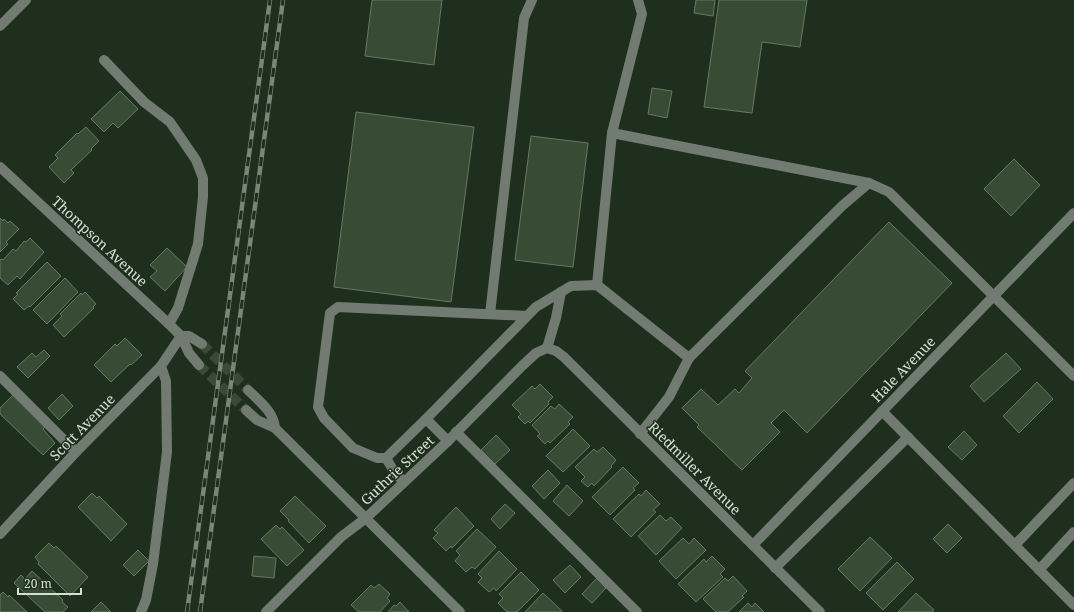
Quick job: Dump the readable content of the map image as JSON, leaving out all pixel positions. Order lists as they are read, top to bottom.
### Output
{
  "streets": {
    "street": [
      "Thompson Avenue",
      "Hale Avenue",
      "Scott Avenue",
      "Riedmiller Avenue",
      "Guthrie Street"
    ]
  },
  "crossings": [
    ["Thompson Avenue", "Scott Avenue"],
    ["Hale Avenue", "Riedmiller Avenue"],
    ["Riedmiller Avenue", "Guthrie Street"]
  ],
  "scale_bar": "20 m"
}
